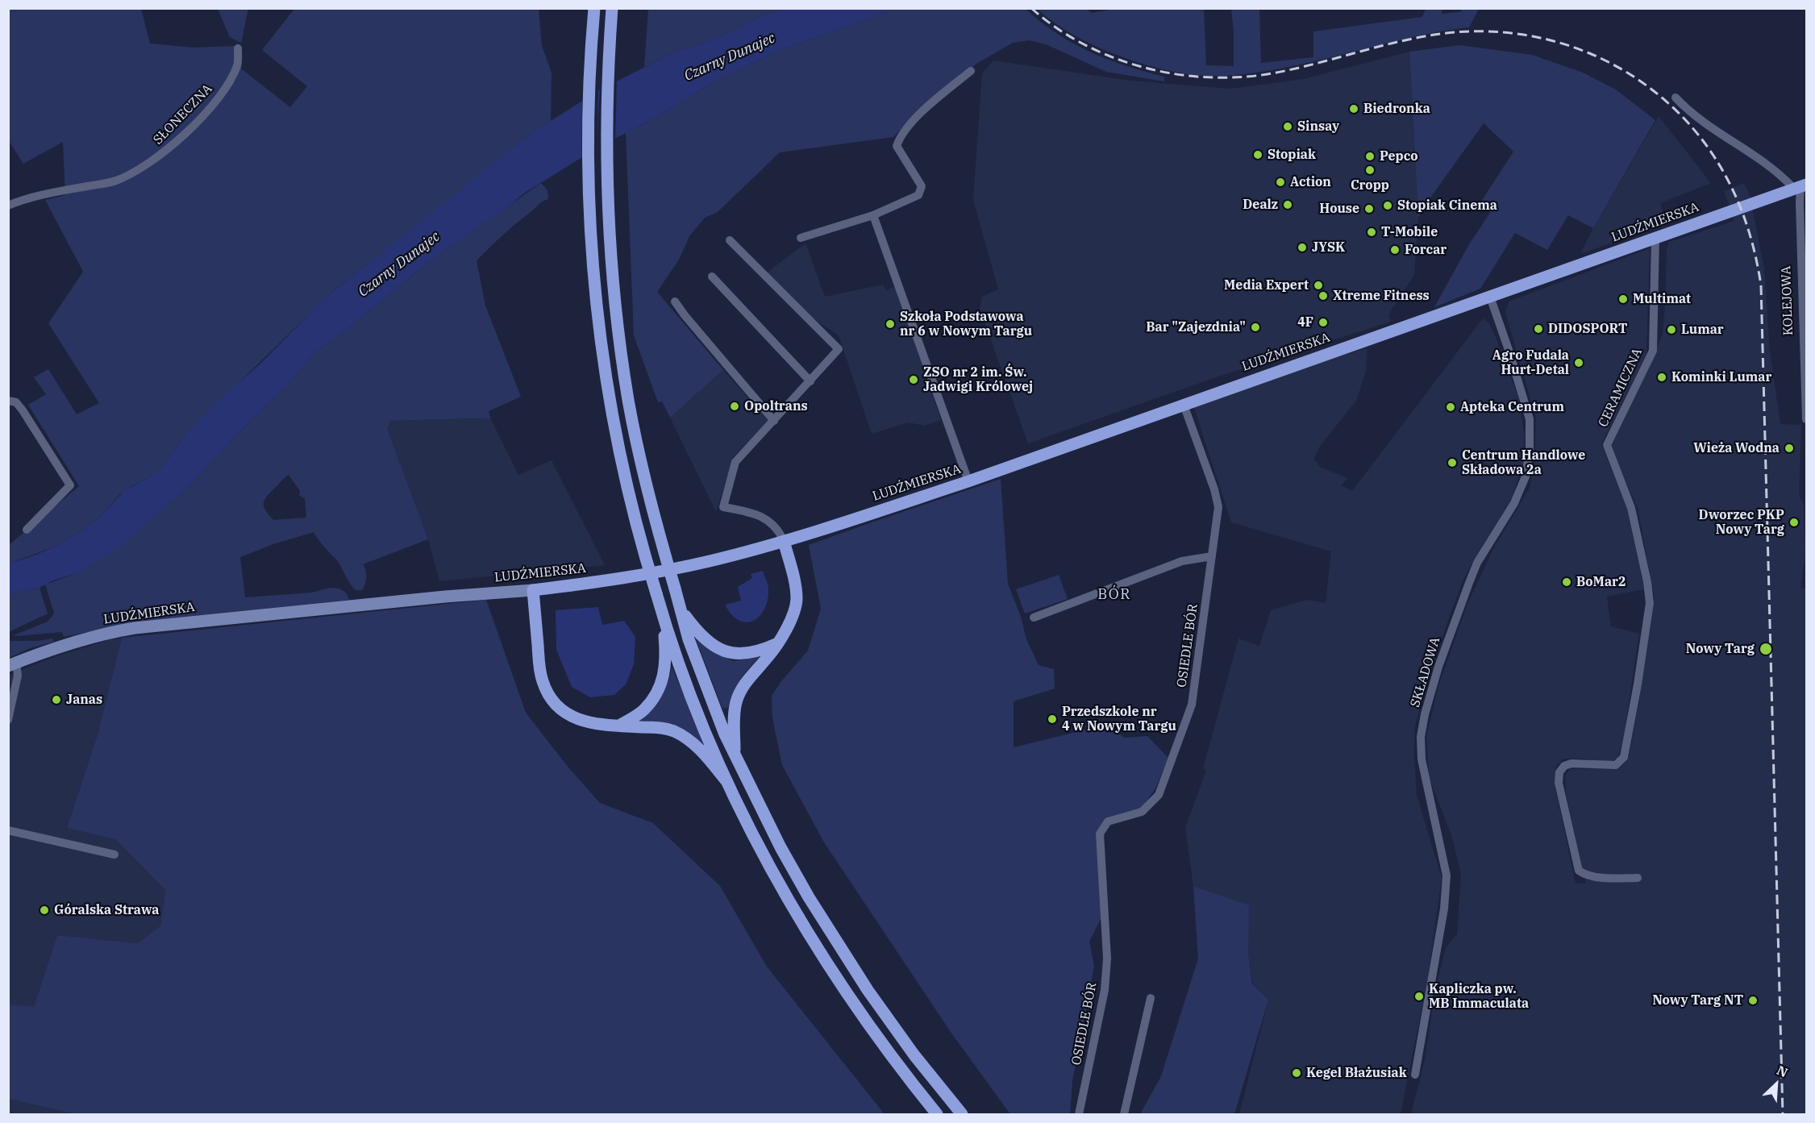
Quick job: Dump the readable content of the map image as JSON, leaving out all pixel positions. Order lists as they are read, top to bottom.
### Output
{
  "streets": {
    "main road": ["LUDŹMIERSKA"],
    "street": [
      "SŁONECZNA",
      "KOLEJOWA",
      "CERAMICZNA",
      "OSIEDLE BÓR",
      "SKŁADOWA"
    ]
  },
  "crossings": [
    ["LUDŹMIERSKA", "KOLEJOWA"],
    ["LUDŹMIERSKA", "CERAMICZNA"],
    ["LUDŹMIERSKA", "OSIEDLE BÓR"],
    ["LUDŹMIERSKA", "SKŁADOWA"]
  ],
  "districts": ["BÓR"],
  "water": ["Czarny Dunajec"],
  "places": [
    "Biedronka",
    "Sinsay",
    "Stopiak",
    "Pepco",
    "Cropp",
    "Action",
    "Dealz",
    "Stopiak Cinema",
    "House",
    "T-Mobile",
    "JYSK",
    "Forcar",
    "Media Expert",
    "Xtreme Fitness",
    "Multimat",
    "4F",
    "Szkoła Podstawowa nr 6 w Nowym Targu",
    "Bar \"Zajezdnia\"",
    "DIDOSPORT",
    "Lumar",
    "Agro Fudala Hurt-Detal",
    "Kominki Lumar",
    "ZSO nr 2 im. Św. Jadwigi Królowej",
    "Opoltrans",
    "Apteka Centrum",
    "Wieża Wodna",
    "Centrum Handlowe Składowa 2a",
    "Dworzec PKP Nowy Targ",
    "BoMar2",
    "Nowy Targ",
    "Janas",
    "Przedszkole nr 4 w Nowym Targu",
    "Góralska Strawa",
    "Kapliczka pw. MB Immaculata",
    "Nowy Targ NT",
    "Kegel Błażusiak"
  ],
  "north": "top right"
}
